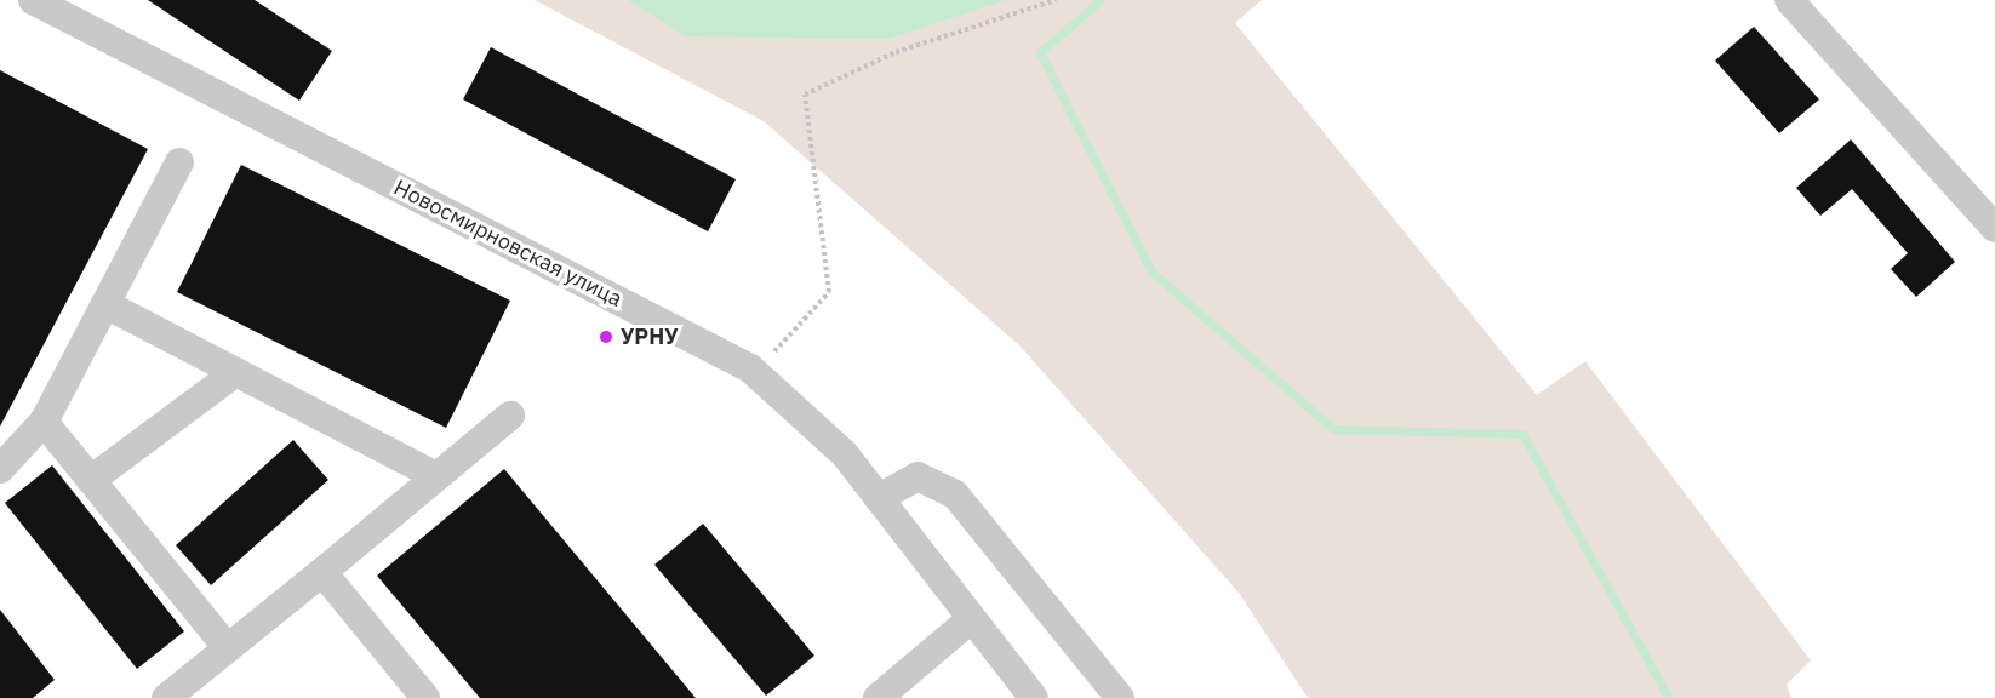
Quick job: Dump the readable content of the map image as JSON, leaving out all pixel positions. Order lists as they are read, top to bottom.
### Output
{
  "streets": {
    "street": ["Новосмирновская улица"]
  },
  "places": ["УРНУ"]
}
